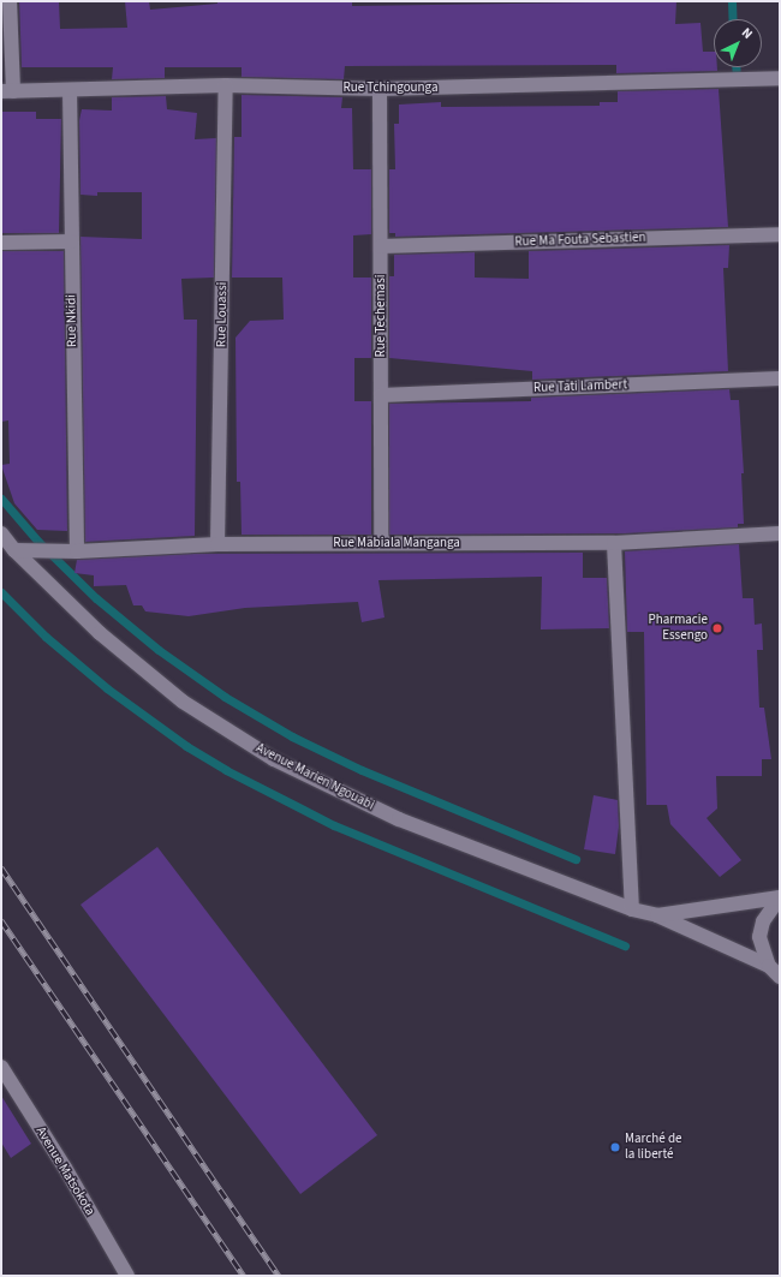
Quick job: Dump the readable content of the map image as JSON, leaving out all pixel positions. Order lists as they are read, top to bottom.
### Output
{
  "streets": {
    "street": [
      "Rue Tchingounga",
      "Rue Ma Fouta Sebastien",
      "Rue Louassi",
      "Rue Techemasi",
      "Rue Nkidi",
      "Rue Tati Lambert",
      "Rue Mabiala Manganga",
      "Avenue Marien Ngouabi",
      "Avenue Matsokota"
    ]
  },
  "crossings": [
    ["Rue Tchingounga", "Rue Louassi"],
    ["Rue Tchingounga", "Rue Techemasi"],
    ["Rue Tchingounga", "Rue Nkidi"],
    ["Rue Ma Fouta Sebastien", "Rue Techemasi"],
    ["Rue Louassi", "Rue Mabiala Manganga"],
    ["Rue Techemasi", "Rue Tati Lambert"],
    ["Rue Techemasi", "Rue Mabiala Manganga"],
    ["Rue Nkidi", "Rue Mabiala Manganga"],
    ["Rue Mabiala Manganga", "Avenue Marien Ngouabi"]
  ],
  "places": ["Pharmacie Essengo", "Marché de la liberté"],
  "north": "top right"
}
